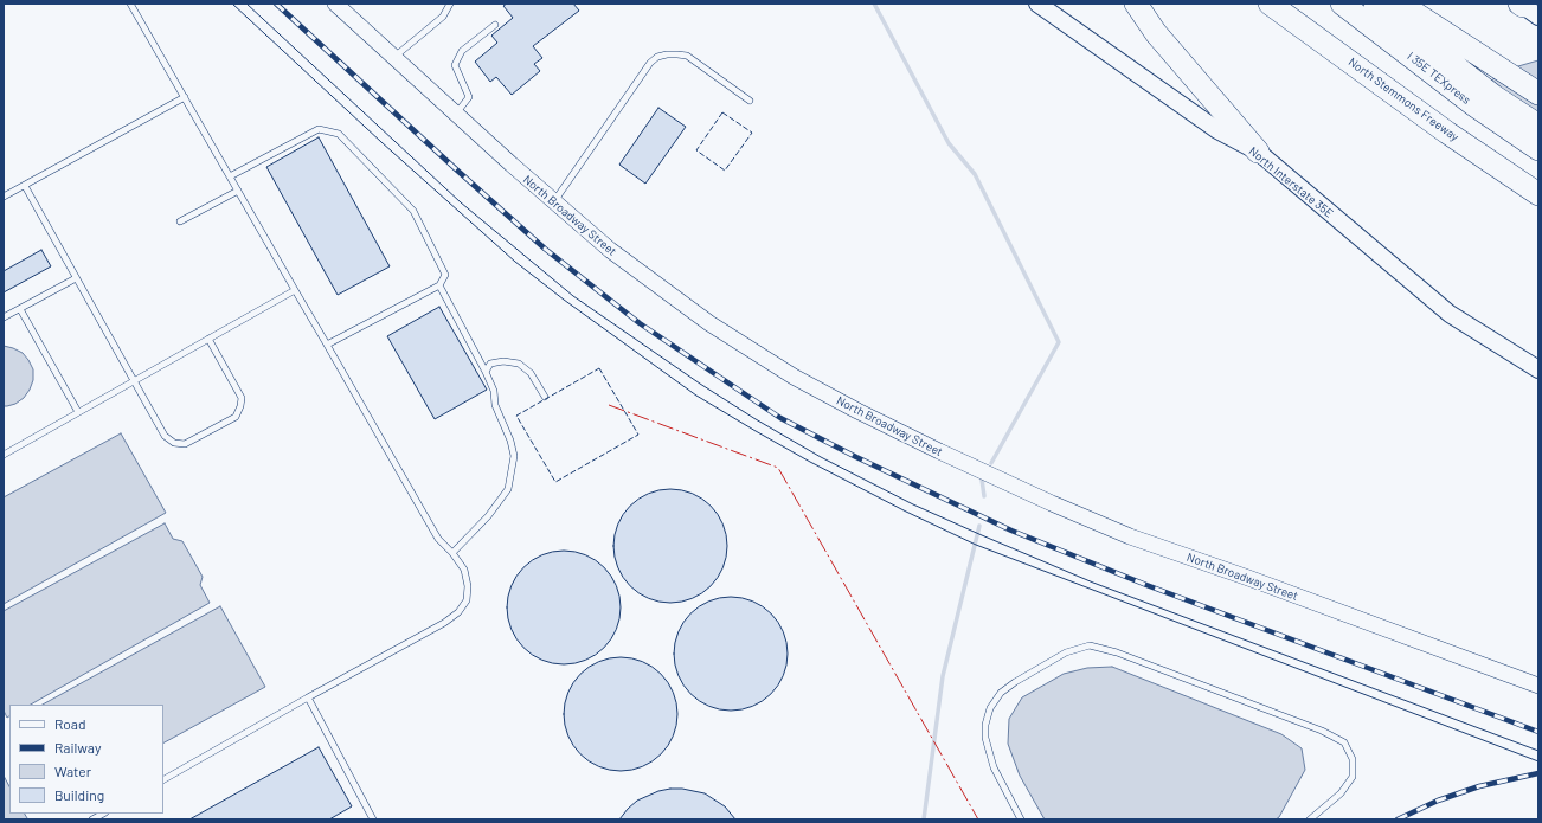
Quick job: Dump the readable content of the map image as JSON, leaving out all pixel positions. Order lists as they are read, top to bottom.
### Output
{
  "streets": {
    "highway": ["I 35E TEXpress", "North Stemmons Freeway"],
    "main road": ["North Interstate 35E"],
    "street": ["North Broadway Street"]
  },
  "legend": [
    "Road",
    "Railway",
    "Water",
    "Building"
  ]
}
